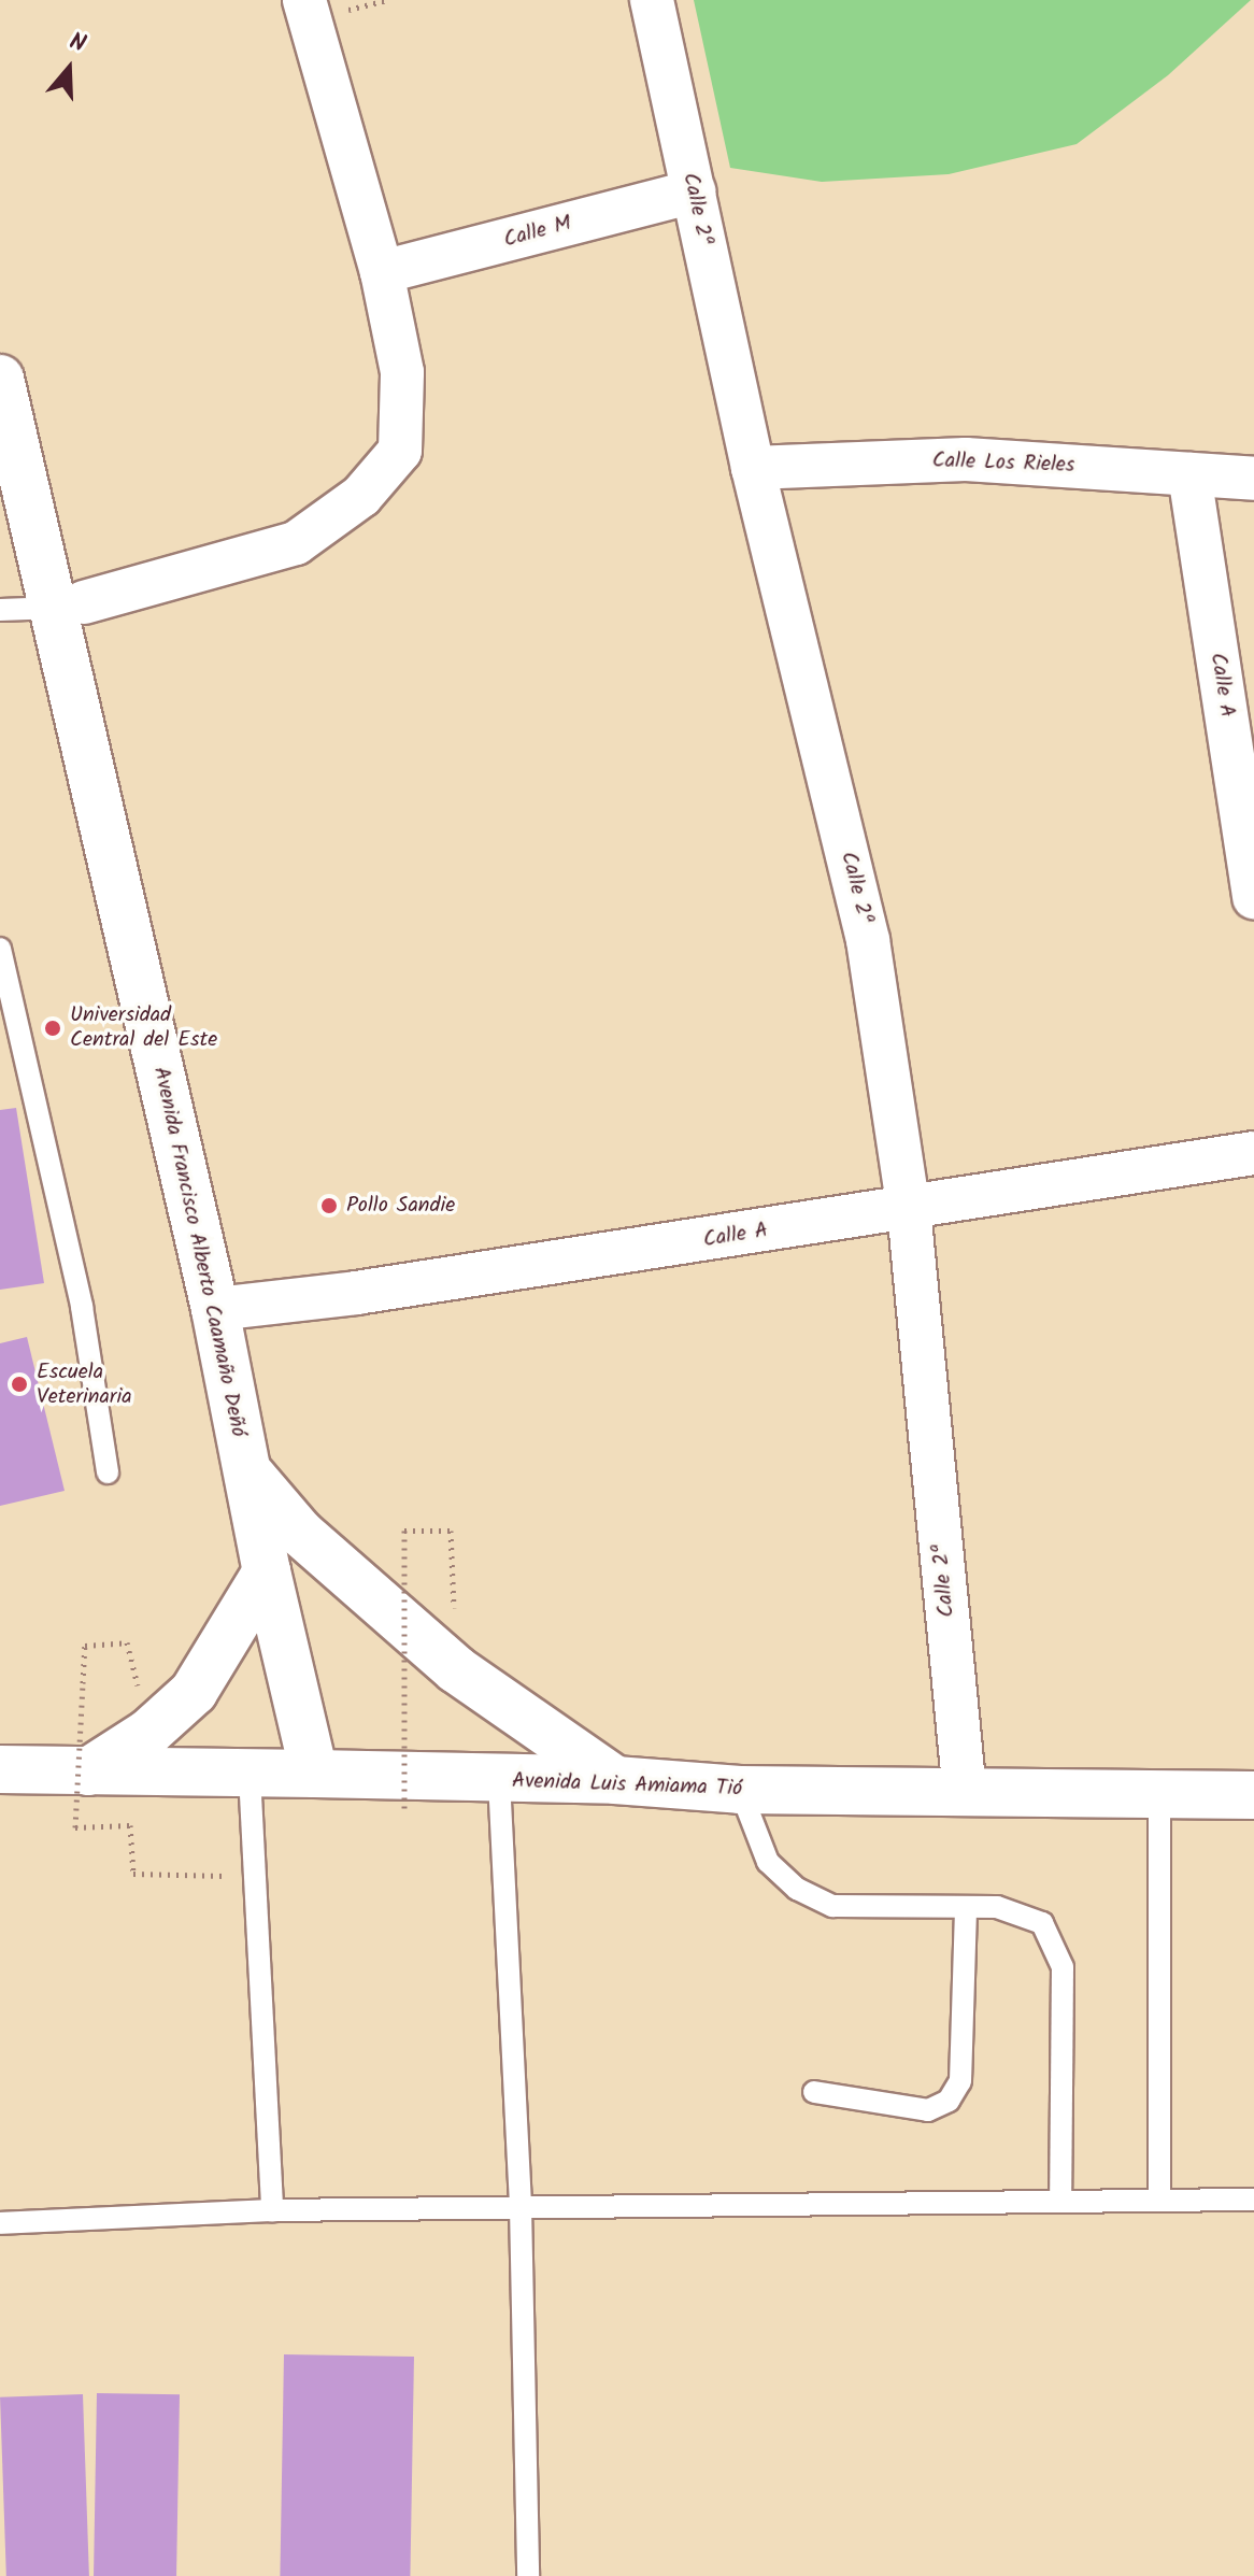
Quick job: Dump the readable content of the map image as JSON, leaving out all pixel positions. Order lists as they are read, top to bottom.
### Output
{
  "streets": {
    "main road": ["Avenida Francisco Alberto Caamaño Deñó", "Avenida Luis Amiama Tió"],
    "street": [
      "Calle 2ª",
      "Calle M",
      "Calle Los Rieles",
      "Calle A"
    ]
  },
  "crossings": [
    ["Calle 2ª", "Calle M"],
    ["Calle 2ª", "Calle Los Rieles"],
    ["Calle 2ª", "Calle A"],
    ["Calle 2ª", "Avenida Luis Amiama Tió"],
    ["Calle Los Rieles", "Calle A"],
    ["Calle A", "Avenida Francisco Alberto Caamaño Deñó"],
    ["Avenida Francisco Alberto Caamaño Deñó", "Avenida Luis Amiama Tió"]
  ],
  "places": ["Universidad Central del Este", "Pollo Sandie", "Escuela Veterinaria"],
  "north": "top"
}
